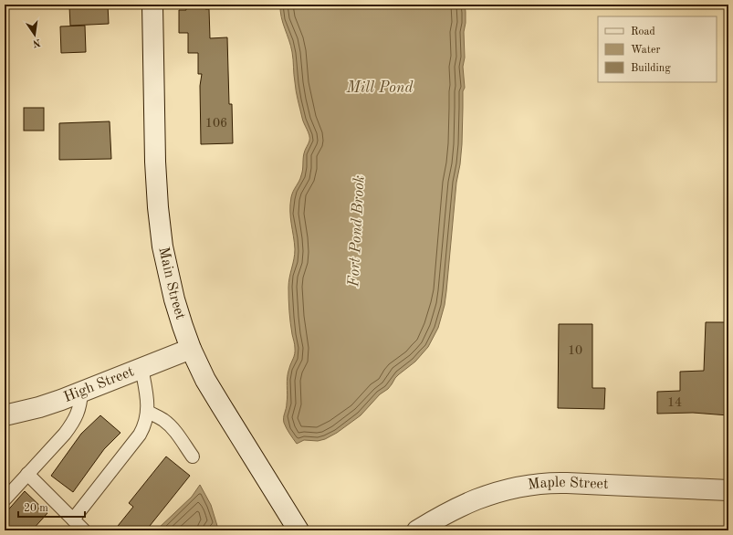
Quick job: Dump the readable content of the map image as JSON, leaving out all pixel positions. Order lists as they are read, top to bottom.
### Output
{
  "streets": {
    "main road": ["Main Street", "High Street", "Maple Street"]
  },
  "crossings": [
    ["Main Street", "High Street"]
  ],
  "water": ["Mill Pond", "Fort Pond Brook"],
  "house_numbers": ["106", "10", "14"],
  "legend": ["Road", "Water", "Building"],
  "scale_bar": "20 m",
  "north": "bottom"
}
